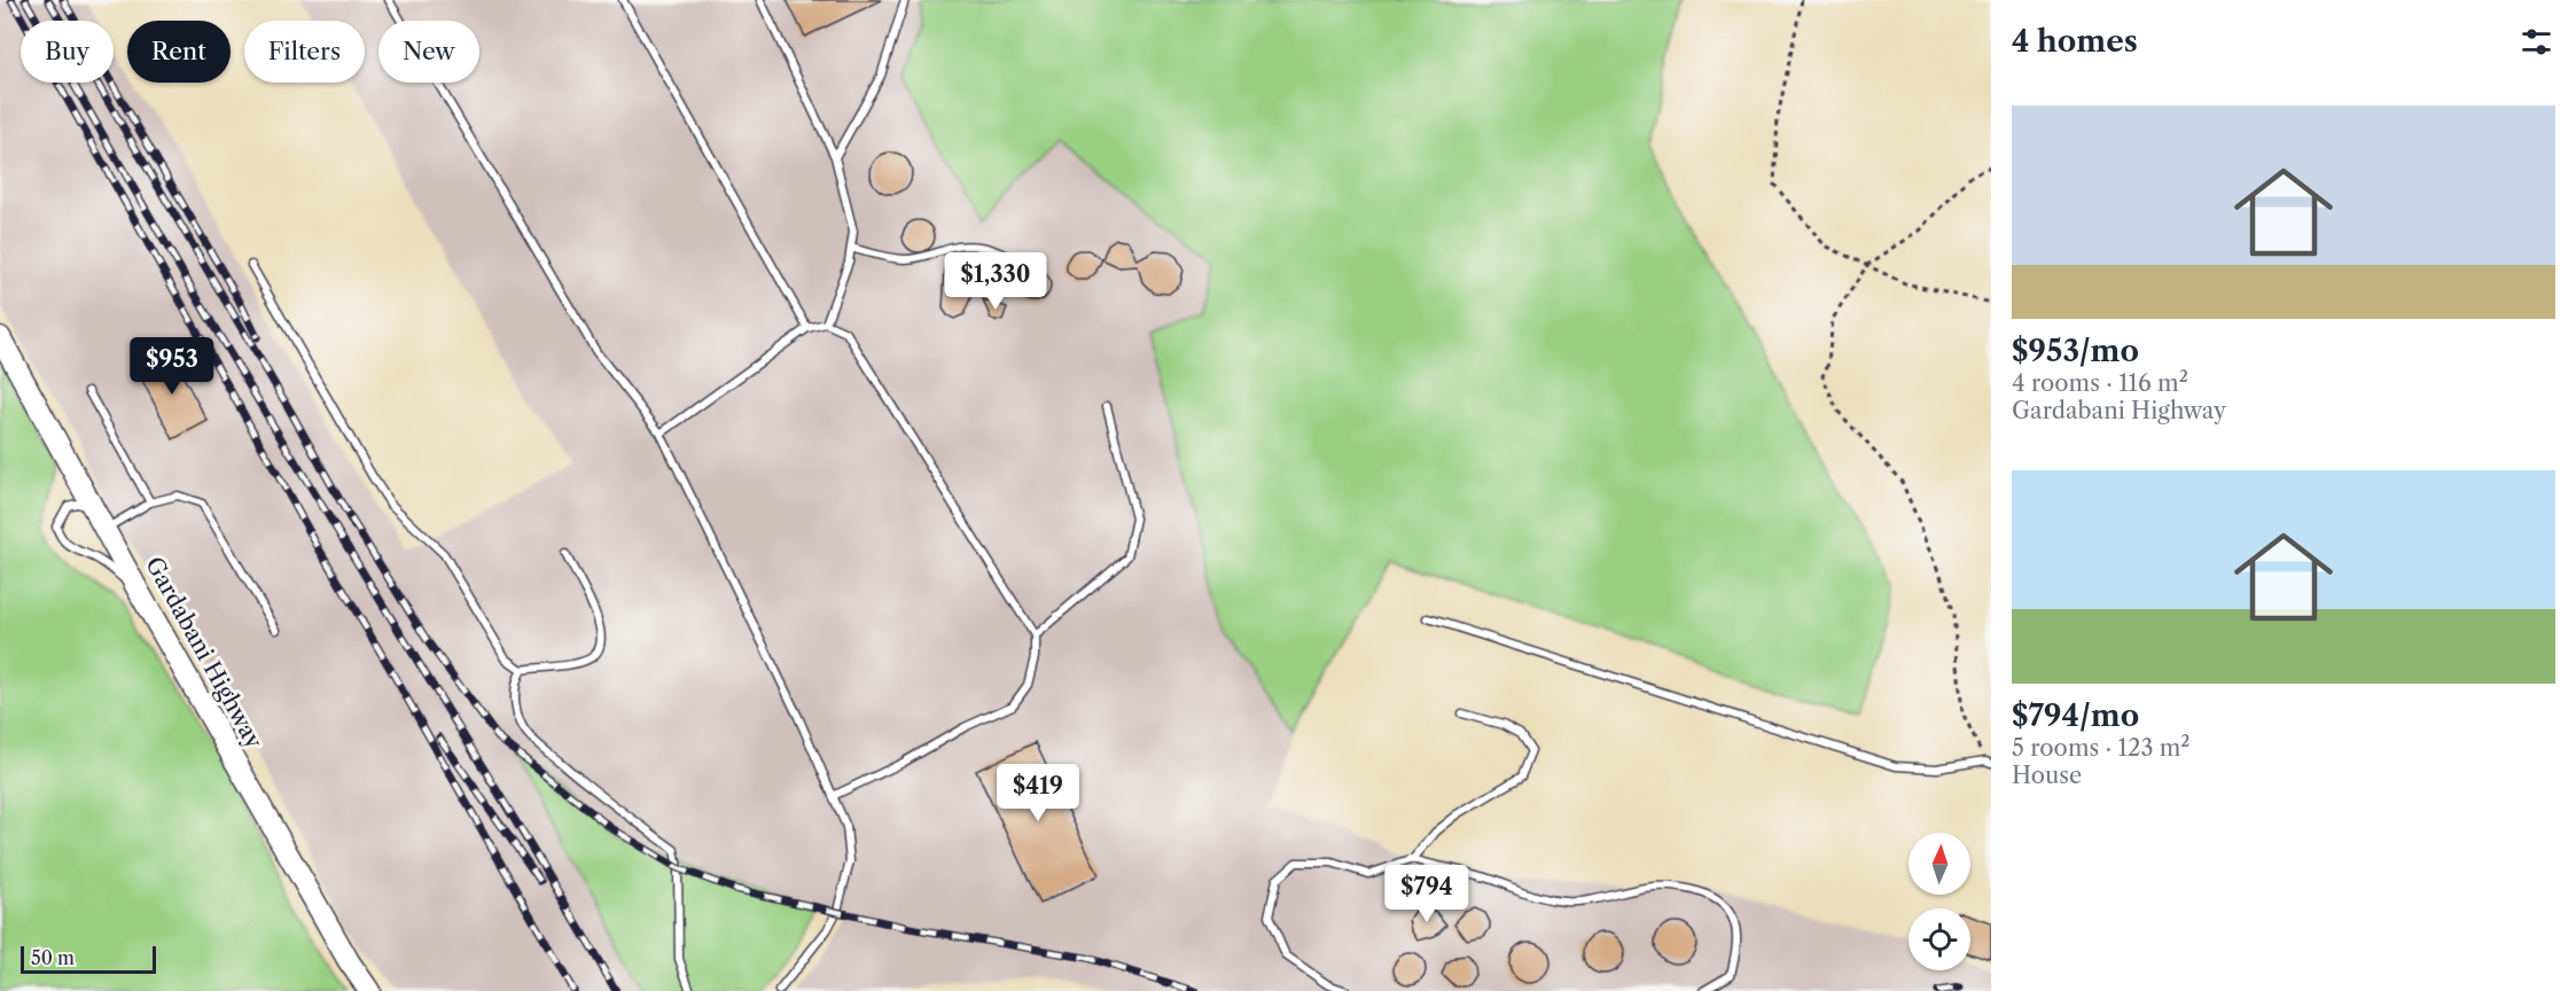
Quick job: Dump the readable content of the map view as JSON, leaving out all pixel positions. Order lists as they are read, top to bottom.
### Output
{
  "streets": {
    "main road": ["Gardabani Highway"]
  },
  "scale_bar": "50 m",
  "north": "top",
  "page": {
    "heading": "4 homes",
    "chip": [
      "Buy",
      "Rent",
      "Filters",
      "New"
    ],
    "list": [
      {
        "name": "$953/mo",
        "note": "4 rooms · 116 m² · Gardabani Highway"
      },
      {
        "name": "$794/mo",
        "note": "5 rooms · 123 m² · House"
      }
    ],
    "price": [
      "$1,330",
      "$953",
      "$419",
      "$794"
    ],
    "scale": "50 m"
  }
}
